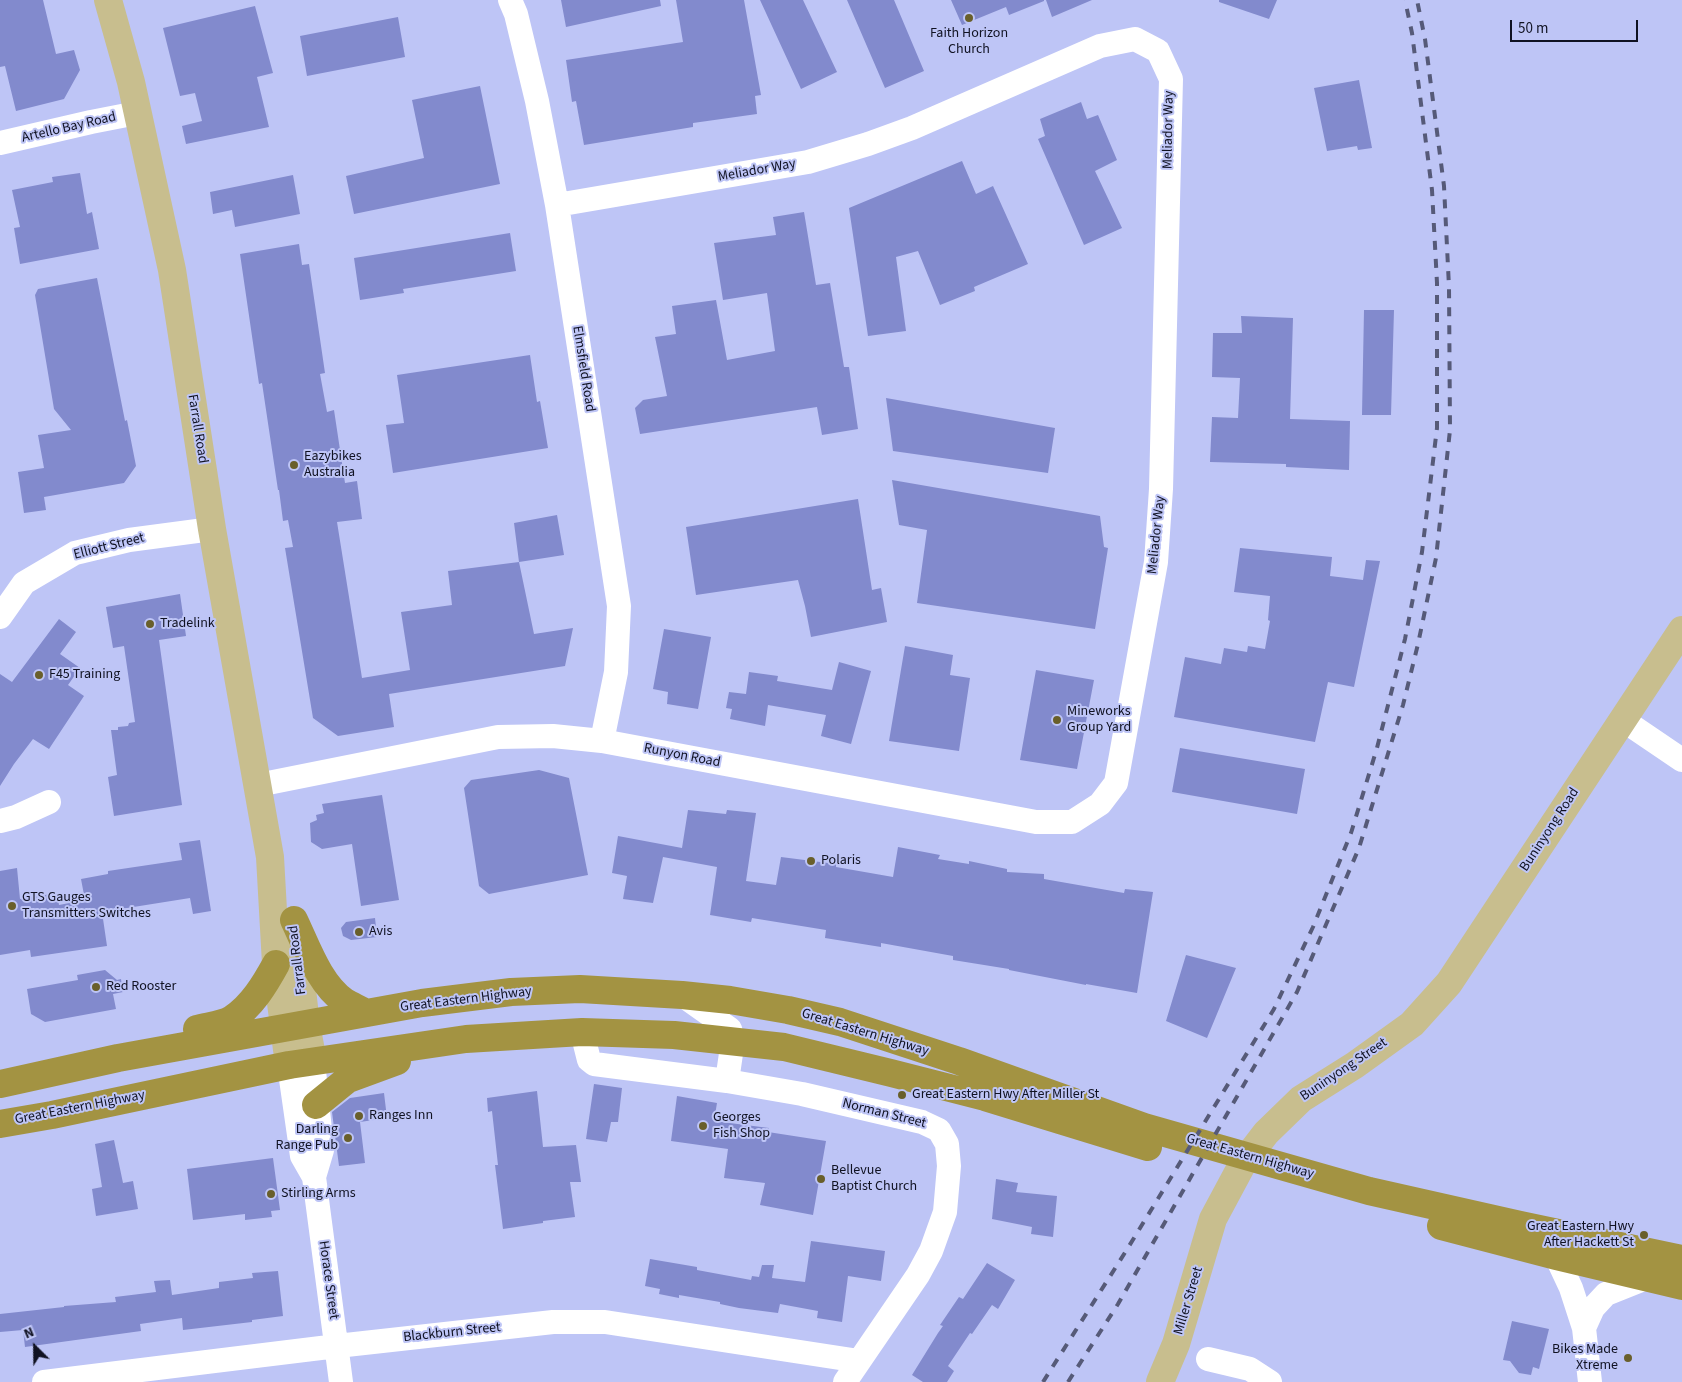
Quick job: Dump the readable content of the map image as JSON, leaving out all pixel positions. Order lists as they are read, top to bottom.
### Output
{
  "streets": {
    "highway": ["Great Eastern Highway"],
    "main road": [
      "Farrall Road",
      "Buninyong Road",
      "Buninyong Street",
      "Miller Street"
    ],
    "street": [
      "Artello Bay Road",
      "Meliador Way",
      "Elmsfield Road",
      "Elliott Street",
      "Runyon Road",
      "Norman Street",
      "Horace Street",
      "Blackburn Street"
    ]
  },
  "crossings": [
    ["Artello Bay Road", "Farrall Road"],
    ["Meliador Way", "Elmsfield Road"],
    ["Meliador Way", "Runyon Road"],
    ["Elmsfield Road", "Runyon Road"],
    ["Farrall Road", "Elliott Street"],
    ["Farrall Road", "Runyon Road"],
    ["Farrall Road", "Great Eastern Highway"],
    ["Farrall Road", "Horace Street"],
    ["Buninyong Road", "Buninyong Street"],
    ["Great Eastern Highway", "Norman Street"],
    ["Great Eastern Highway", "Horace Street"],
    ["Buninyong Street", "Miller Street"],
    ["Norman Street", "Blackburn Street"],
    ["Horace Street", "Blackburn Street"]
  ],
  "places": [
    "Faith Horizon Church",
    "Eazybikes Australia",
    "Tradelink",
    "F45 Training",
    "Mineworks Group Yard",
    "Polaris",
    "GTS Gauges Transmitters Switches",
    "Avis",
    "Red Rooster",
    "Great Eastern Hwy After Miller St",
    "Ranges Inn",
    "Georges Fish Shop",
    "Darling Range Pub",
    "Bellevue Baptist Church",
    "Stirling Arms",
    "Great Eastern Hwy After Hackett St",
    "Bikes Made Xtreme"
  ],
  "scale_bar": "50 m",
  "north": "top left"
}
